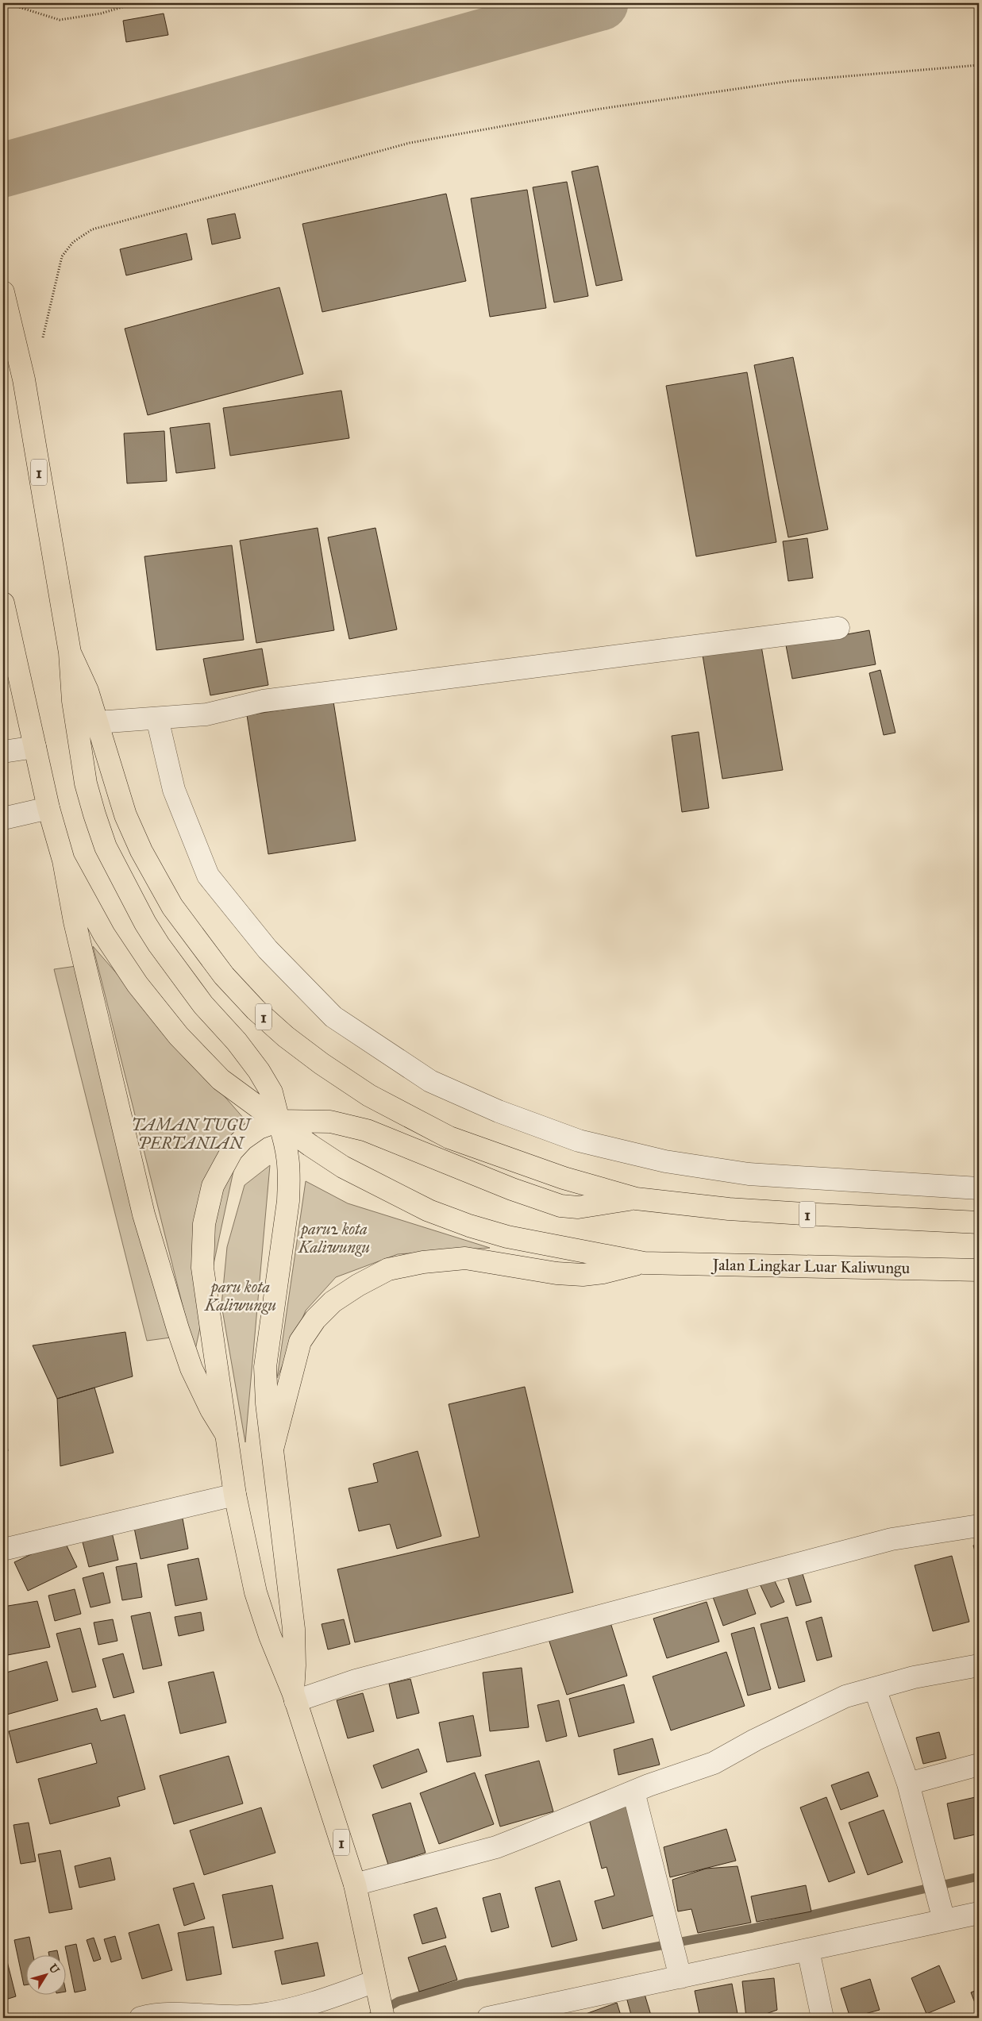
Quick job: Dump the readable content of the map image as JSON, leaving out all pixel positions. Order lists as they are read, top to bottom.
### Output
{
  "streets": {
    "main road": ["1", "Jalan Lingkar Luar Kaliwungu"]
  },
  "parks": ["TAMAN TUGU PERTANIAN", "paru2 kota Kaliwungu", "paru kota Kaliwungu"],
  "north": "top right"
}
